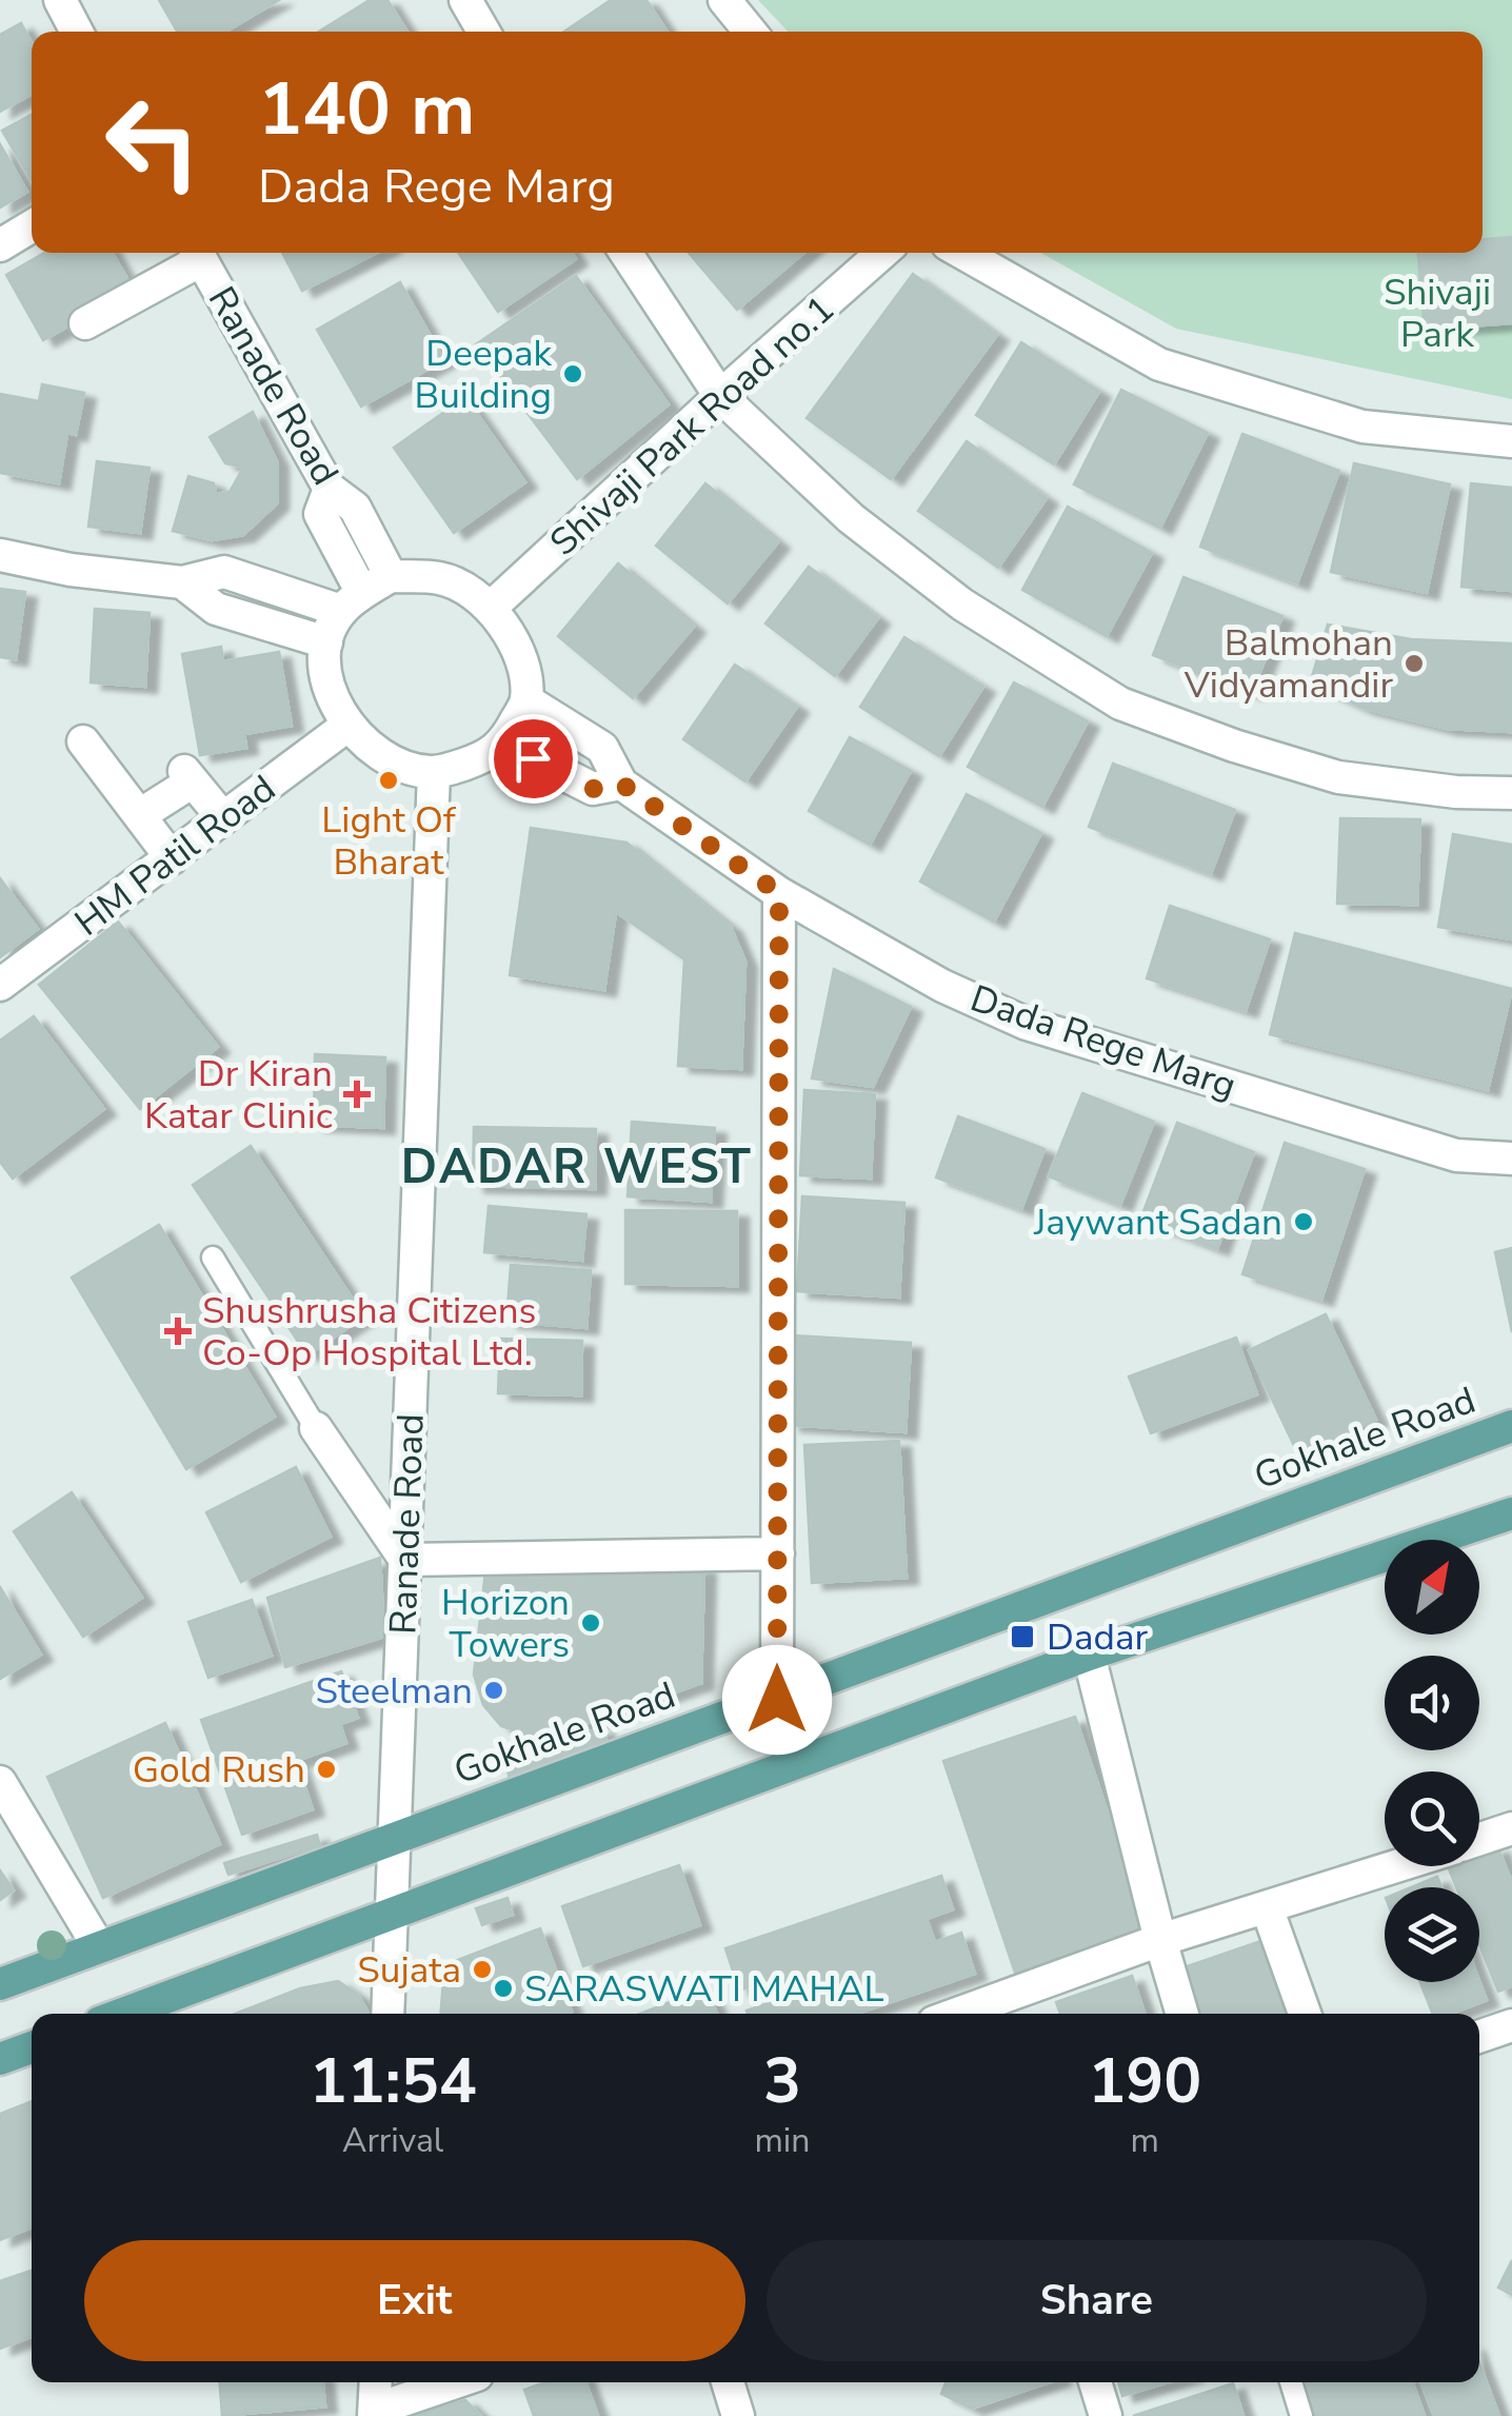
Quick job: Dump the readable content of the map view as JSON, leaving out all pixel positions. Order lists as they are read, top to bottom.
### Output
{
  "streets": {
    "main road": ["Gokhale Road"],
    "street": [
      "Ranade Road",
      "Shivaji Park Road no.1",
      "HM Patil Road",
      "Dada Rege Marg"
    ]
  },
  "crossings": [
    ["Ranade Road", "Shivaji Park Road no.1"],
    ["Ranade Road", "HM Patil Road"],
    ["Ranade Road", "Dada Rege Marg"],
    ["Ranade Road", "Gokhale Road"],
    ["Shivaji Park Road no.1", "HM Patil Road"],
    ["Shivaji Park Road no.1", "Dada Rege Marg"],
    ["HM Patil Road", "Dada Rege Marg"]
  ],
  "districts": ["DADAR WEST"],
  "parks": ["Shivaji Park"],
  "places": {
    "other": [
      "Deepak Building",
      "Balmohan Vidyamandir",
      "Light Of Bharat",
      "Jaywant Sadan",
      "Horizon Towers",
      "Steelman",
      "Gold Rush",
      "Sujata",
      "SARASWATI MAHAL"
    ],
    "health": ["Dr Kiran Katar Clinic", "Shushrusha Citizens Co-Op Hospital Ltd."],
    "transit": ["Dadar"]
  },
  "north": "top right",
  "page": {
    "turn": ["140 m", "Dada Rege Marg"],
    "eta": [
      "11:54",
      "Arrival",
      "3",
      "min",
      "190",
      "m"
    ],
    "buttons": ["Exit", "Share"]
  }
}
